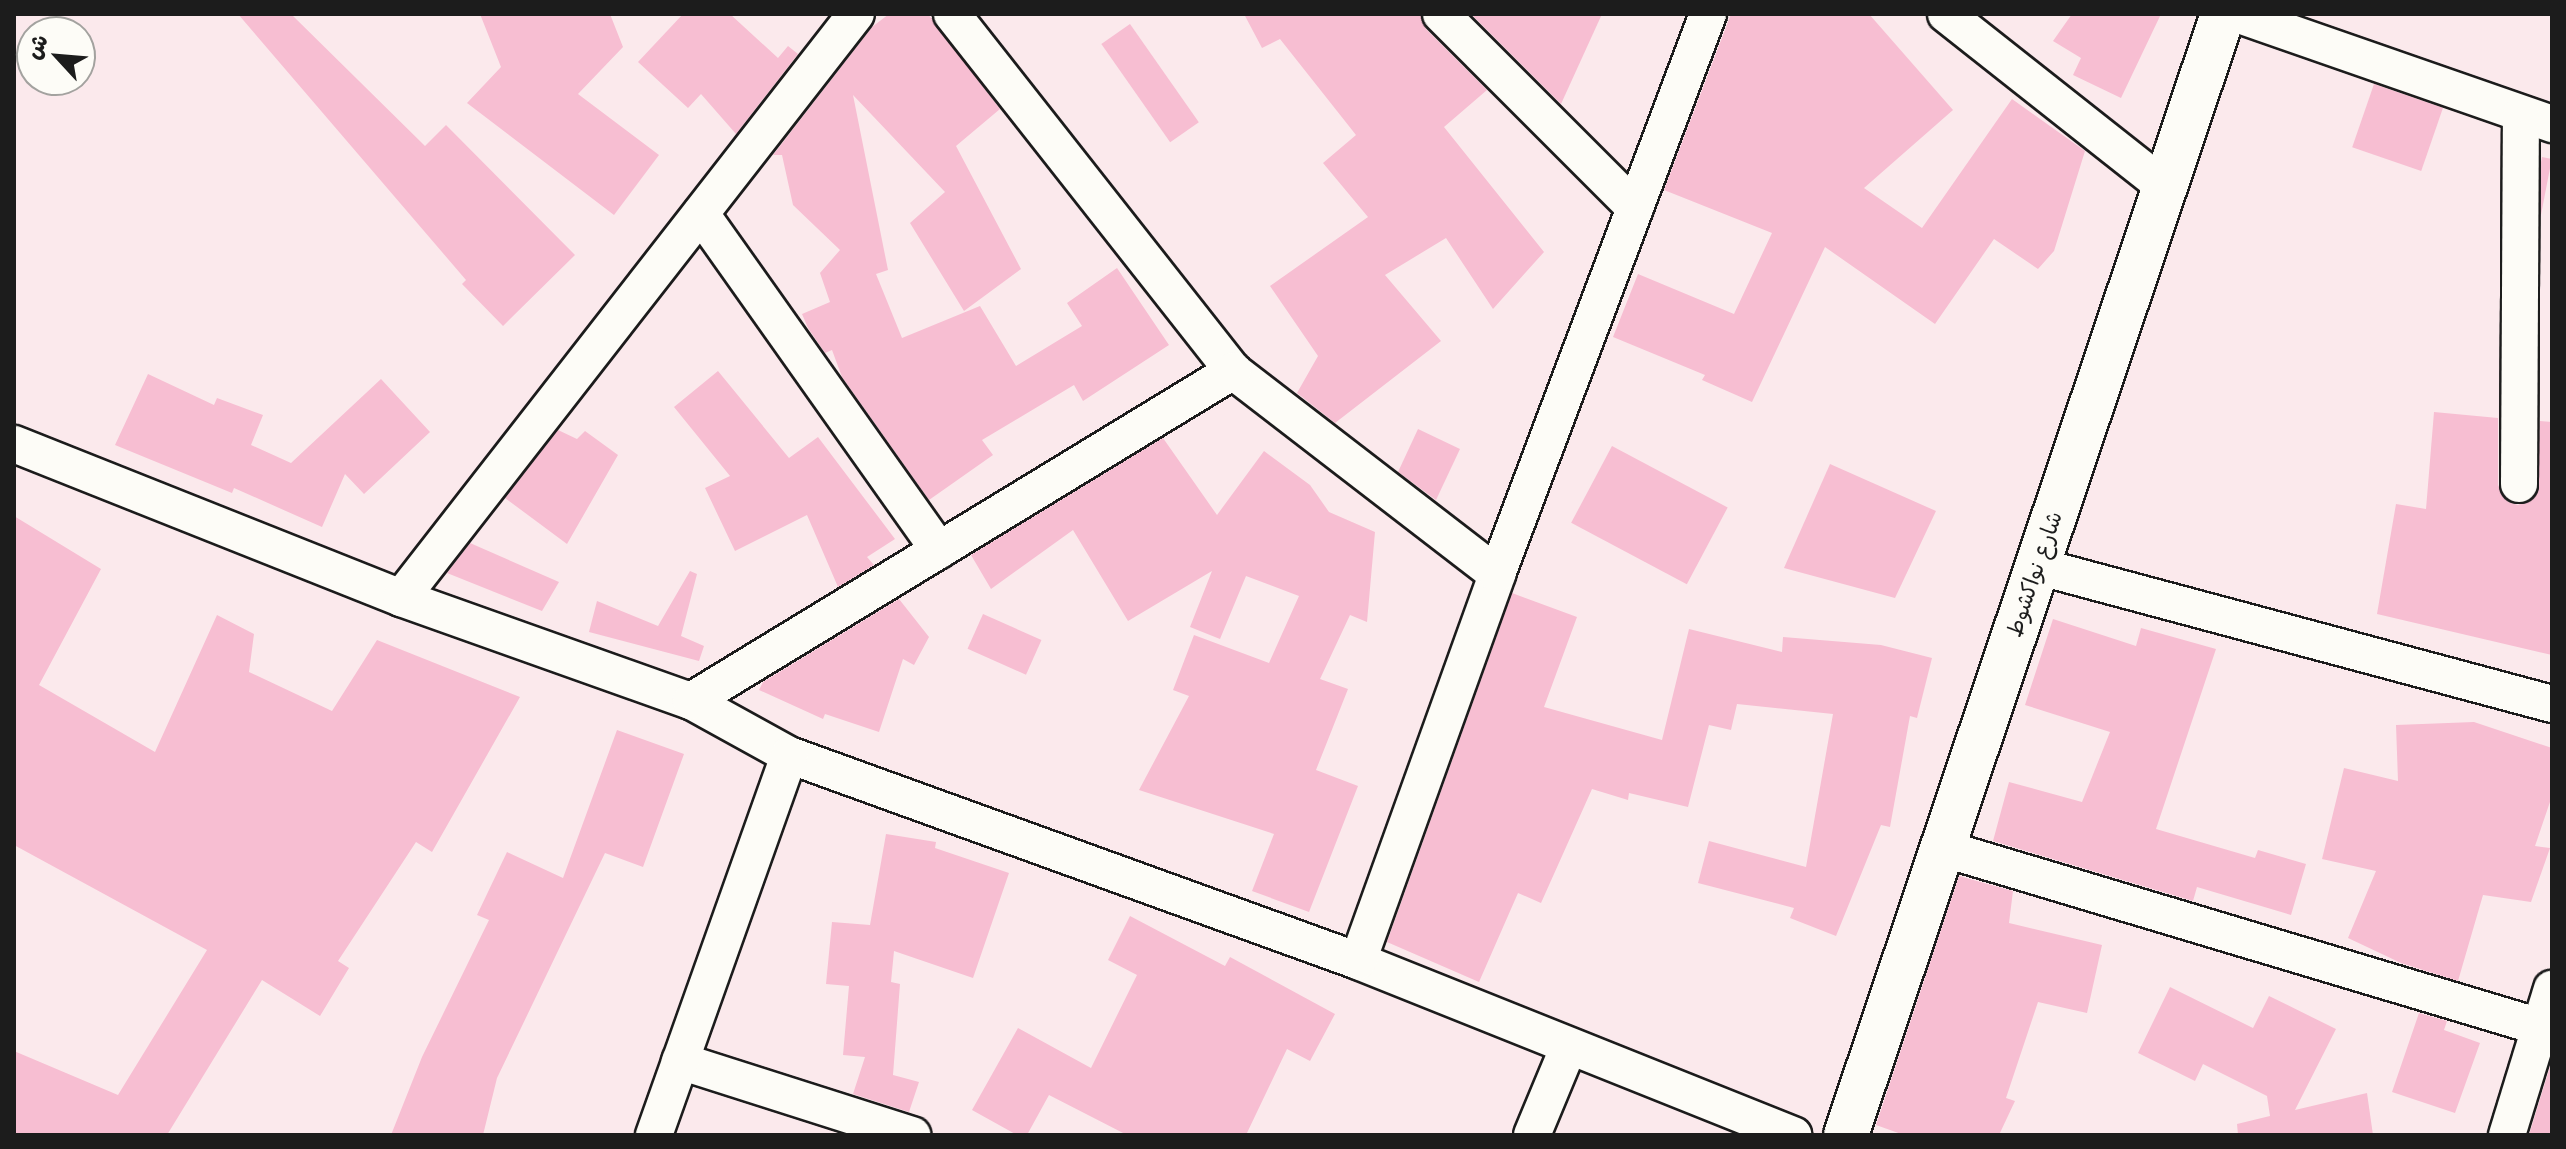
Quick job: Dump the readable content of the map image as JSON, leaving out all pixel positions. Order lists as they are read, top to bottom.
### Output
{
  "streets": {
    "street": ["شارع نواكشوط"]
  },
  "north": "top left"
}
